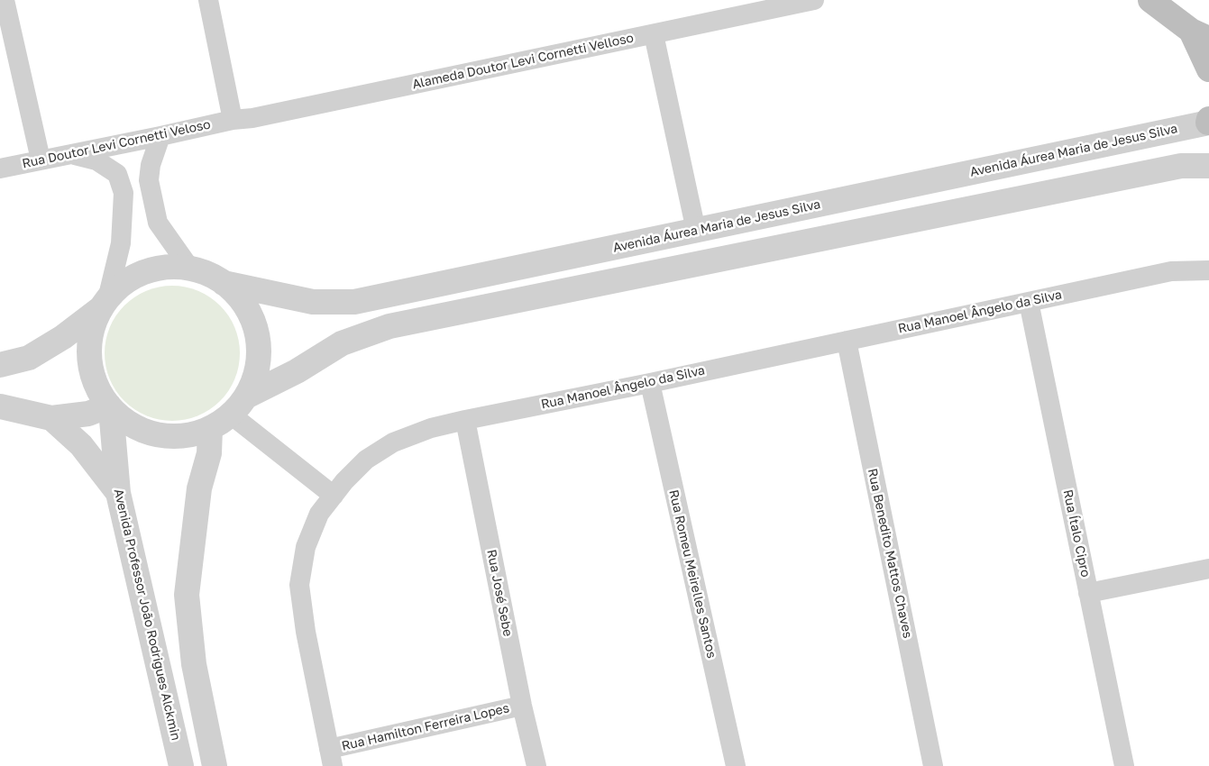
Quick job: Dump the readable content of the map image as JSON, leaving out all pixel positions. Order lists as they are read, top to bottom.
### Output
{
  "streets": {
    "street": [
      "Alameda Doutor Levi Cornetti Velloso",
      "Rua Doutor Levi Cornetti Veloso",
      "Avenida Áurea Maria de Jesus Silva",
      "Rua Manoel Ângelo da Silva",
      "Rua Ítalo Cipro",
      "Rua Benedito Mattos Chaves",
      "Rua Romeu Meirelles Santos",
      "Rua José Sebe",
      "Avenida Professor João Rodrigues Alckmin",
      "Rua Hamilton Ferreira Lopes"
    ]
  },
  "crossings": [
    ["Alameda Doutor Levi Cornetti Velloso", "Rua Doutor Levi Cornetti Veloso"],
    ["Rua Manoel Ângelo da Silva", "Rua Ítalo Cipro"],
    ["Rua Manoel Ângelo da Silva", "Rua Benedito Mattos Chaves"],
    ["Rua Manoel Ângelo da Silva", "Rua Romeu Meirelles Santos"],
    ["Rua Manoel Ângelo da Silva", "Rua José Sebe"],
    ["Rua Manoel Ângelo da Silva", "Rua Hamilton Ferreira Lopes"],
    ["Rua José Sebe", "Rua Hamilton Ferreira Lopes"]
  ]
}
